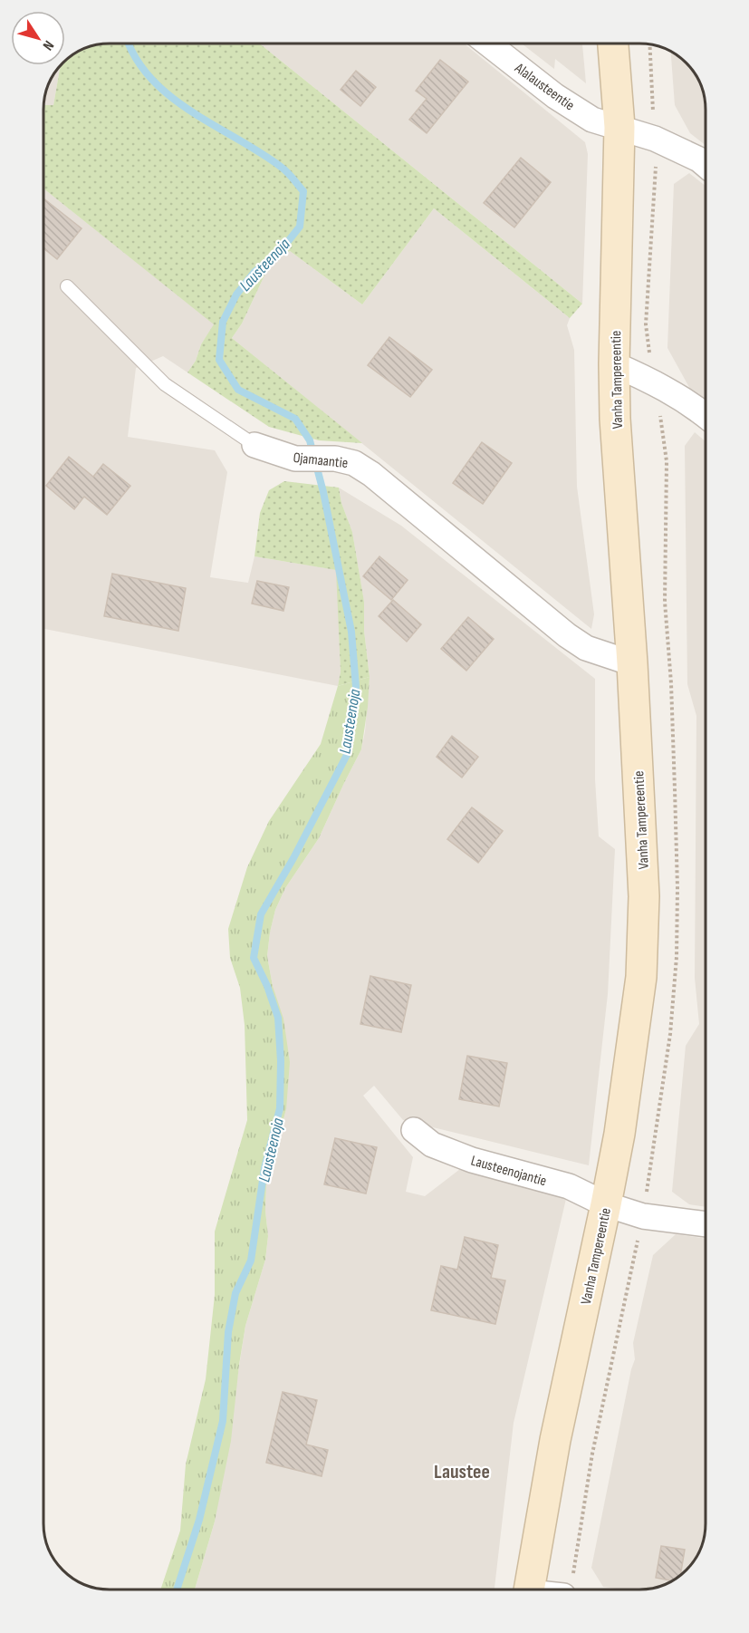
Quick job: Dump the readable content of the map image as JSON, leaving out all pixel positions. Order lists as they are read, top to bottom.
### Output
{
  "streets": {
    "main road": ["Vanha Tampereentie"],
    "street": ["Alalausteentie", "Ojamaantie", "Lausteenojantie"]
  },
  "crossings": [
    ["Alalausteentie", "Vanha Tampereentie"],
    ["Vanha Tampereentie", "Ojamaantie"],
    ["Vanha Tampereentie", "Lausteenojantie"]
  ],
  "districts": ["Laustee"],
  "water": ["Lausteenoja"],
  "north": "bottom right"
}
